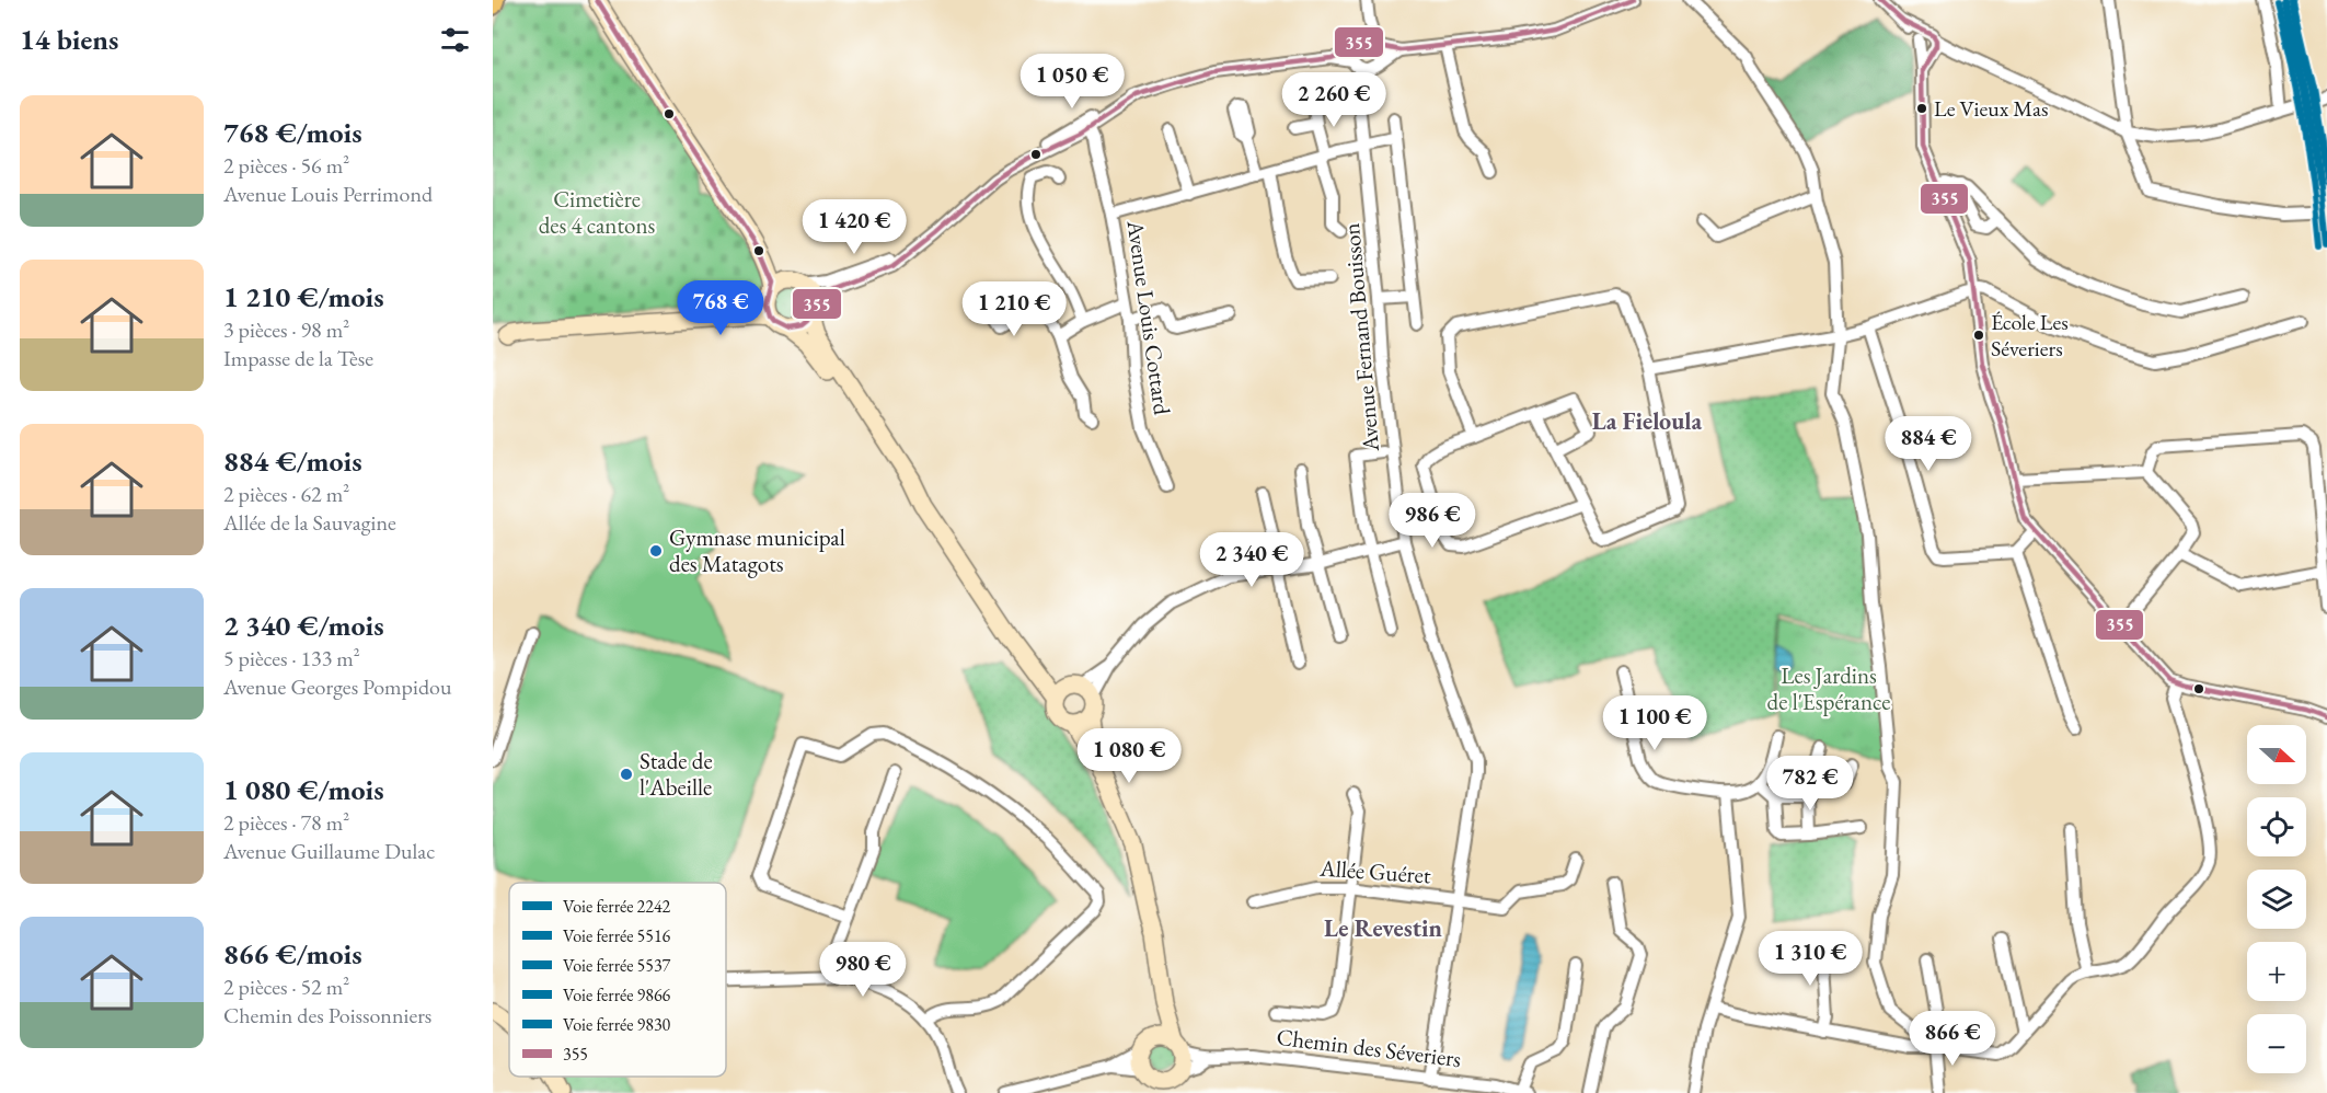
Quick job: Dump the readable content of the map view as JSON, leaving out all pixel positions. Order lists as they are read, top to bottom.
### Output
{
  "streets": {
    "street": [
      "Avenue Louis Cottard",
      "Avenue Fernand Bouisson",
      "Allée Guéret",
      "Chemin des Séveriers"
    ]
  },
  "crossings": [
    ["Avenue Fernand Bouisson", "Allée Guéret"],
    ["Avenue Fernand Bouisson", "Chemin des Séveriers"]
  ],
  "districts": ["La Fieloula", "Le Revestin"],
  "parks": ["Cimetière des 4 cantons", "Les Jardins de l'Espérance"],
  "places": [
    "Le Vieux Mas",
    "École Les Séveriers",
    "Gymnase municipal des Matagots",
    "Stade de l'Abeille"
  ],
  "lines": [
    "rail line 2242",
    "rail line 5537",
    "rail line 9866",
    "transit line 355",
    "rail line 5516",
    "rail line 9830"
  ],
  "legend": [
    "Voie ferrée 2242",
    "Voie ferrée 5516",
    "Voie ferrée 5537",
    "Voie ferrée 9866",
    "Voie ferrée 9830",
    "355"
  ],
  "north": "right",
  "page": {
    "heading": "14 biens",
    "price": [
      "1 050 €",
      "2 260 €",
      "1 420 €",
      "768 €",
      "1 210 €",
      "884 €",
      "986 €",
      "2 340 €",
      "1 100 €",
      "1 080 €",
      "782 €",
      "1 310 €",
      "980 €",
      "866 €"
    ],
    "list": [
      {
        "name": "768 €/mois",
        "note": "2 pièces · 56 m² · Avenue Louis Perrimond"
      },
      {
        "name": "1 210 €/mois",
        "note": "3 pièces · 98 m² · Impasse de la Tèse"
      },
      {
        "name": "884 €/mois",
        "note": "2 pièces · 62 m² · Allée de la Sauvagine"
      },
      {
        "name": "2 340 €/mois",
        "note": "5 pièces · 133 m² · Avenue Georges Pompidou"
      },
      {
        "name": "1 080 €/mois",
        "note": "2 pièces · 78 m² · Avenue Guillaume Dulac"
      },
      {
        "name": "866 €/mois",
        "note": "2 pièces · 52 m² · Chemin des Poissonniers"
      }
    ],
    "map_buttons": ["+", "−"]
  }
}
